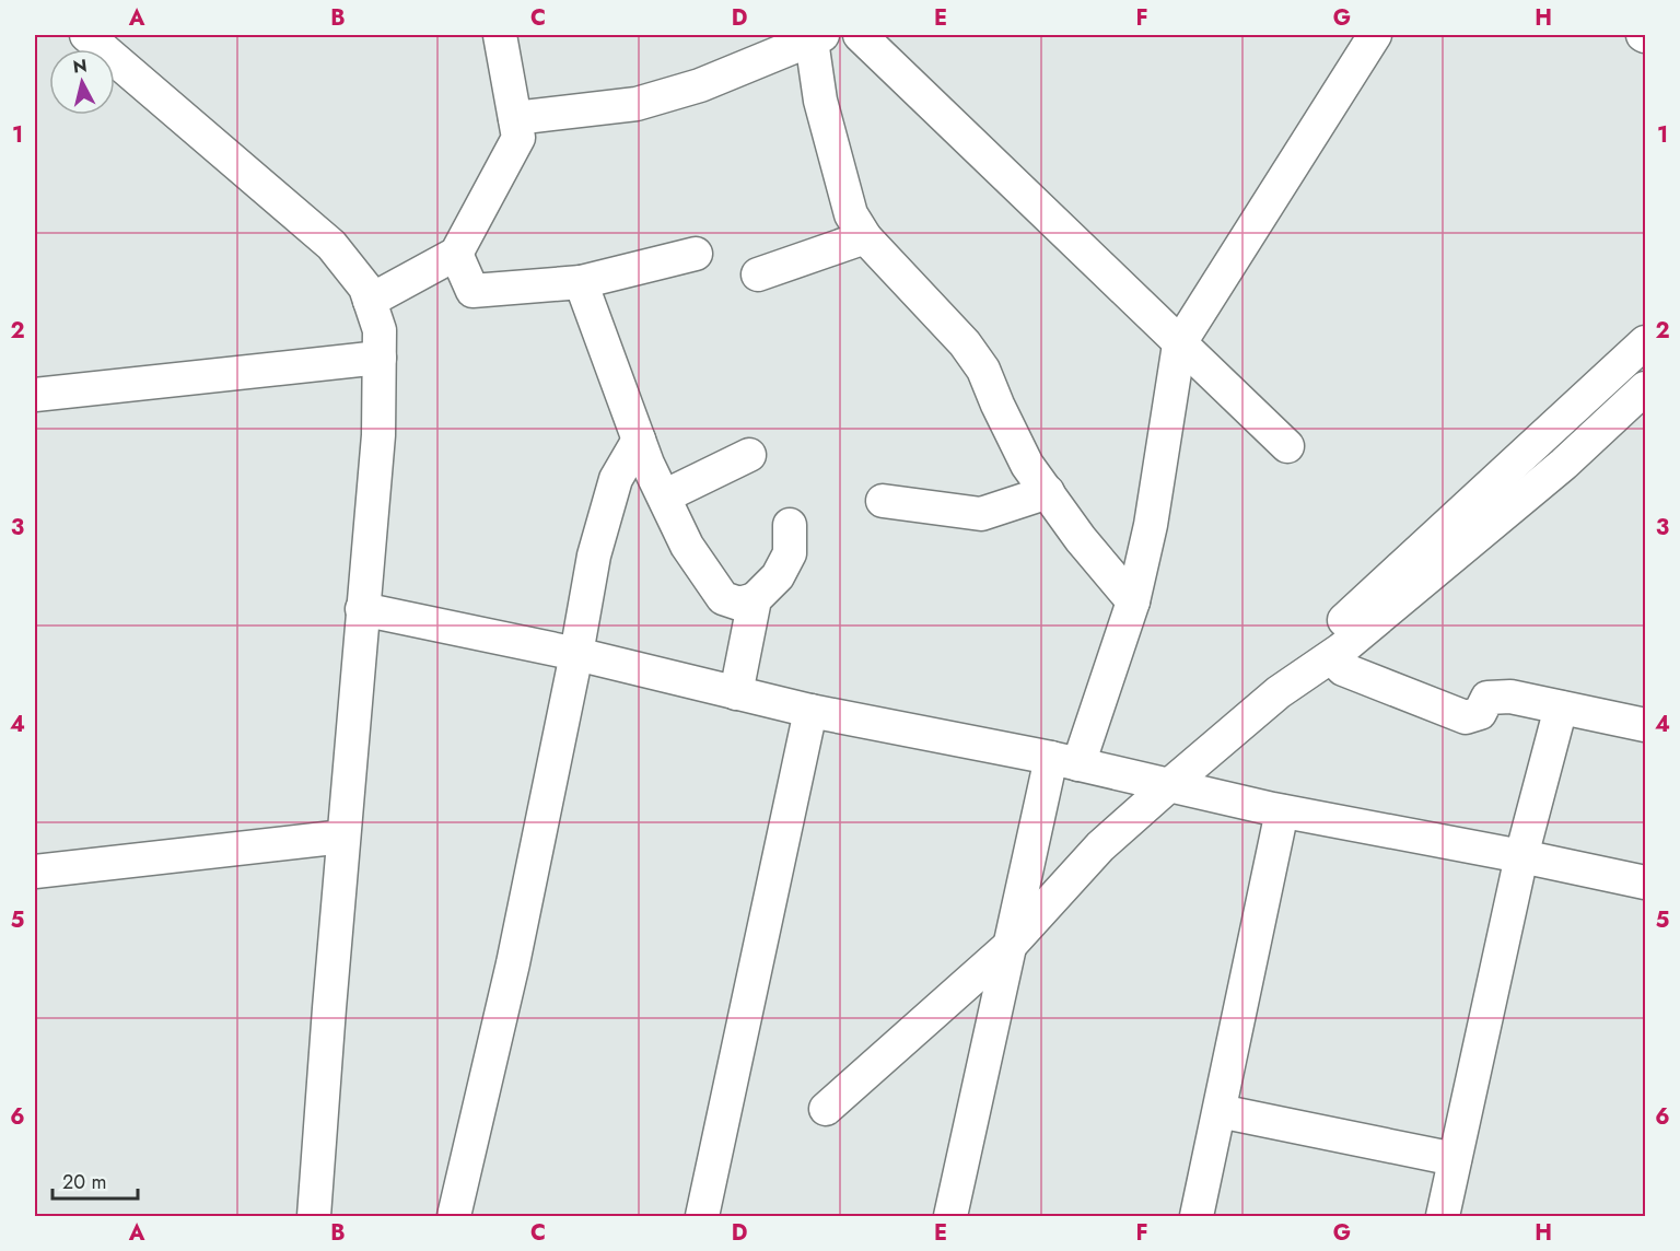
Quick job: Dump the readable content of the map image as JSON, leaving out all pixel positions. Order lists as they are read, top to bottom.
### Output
{
  "scale_bar": "20 m",
  "north": "top",
  "grid": {
    "columns": [
      "A",
      "B",
      "C",
      "D",
      "E",
      "F",
      "G",
      "H"
    ],
    "rows": [
      "1",
      "2",
      "3",
      "4",
      "5",
      "6"
    ]
  }
}
